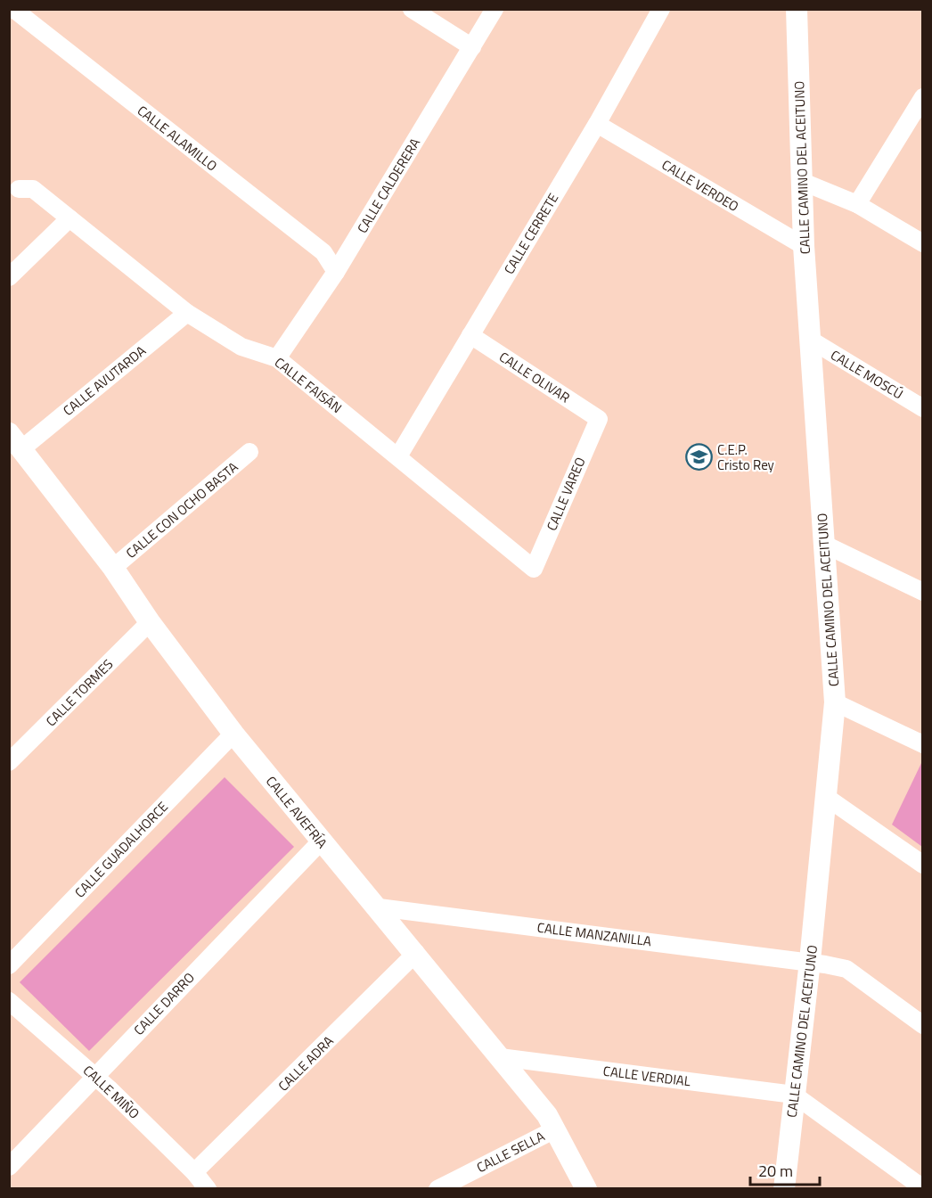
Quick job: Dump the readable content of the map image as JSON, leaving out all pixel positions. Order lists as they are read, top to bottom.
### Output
{
  "streets": {
    "street": [
      "CALLE ALAMILLO",
      "CALLE CAMINO DEL ACEITUNO",
      "CALLE CALDERERA",
      "CALLE VERDEO",
      "CALLE CERRETE",
      "CALLE MOSCÚ",
      "CALLE OLIVAR",
      "CALLE AVUTARDA",
      "CALLE FAISÁN",
      "CALLE VAREO",
      "CALLE CON OCHO BASTA",
      "CALLE TORMES",
      "CALLE AVEFRÍA",
      "CALLE GUADALHORCE",
      "CALLE MANZANILLA",
      "CALLE DARRO",
      "CALLE ADRA",
      "CALLE VERDIAL",
      "CALLE MIÑO",
      "CALLE SELLA"
    ]
  },
  "crossings": [
    ["CALLE ALAMILLO", "CALLE CALDERERA"],
    ["CALLE CAMINO DEL ACEITUNO", "CALLE VERDEO"],
    ["CALLE CAMINO DEL ACEITUNO", "CALLE MOSCÚ"],
    ["CALLE CAMINO DEL ACEITUNO", "CALLE MANZANILLA"],
    ["CALLE CAMINO DEL ACEITUNO", "CALLE VERDIAL"],
    ["CALLE CALDERERA", "CALLE FAISÁN"],
    ["CALLE VERDEO", "CALLE CERRETE"],
    ["CALLE CERRETE", "CALLE OLIVAR"],
    ["CALLE CERRETE", "CALLE FAISÁN"],
    ["CALLE OLIVAR", "CALLE VAREO"],
    ["CALLE AVUTARDA", "CALLE FAISÁN"],
    ["CALLE AVUTARDA", "CALLE AVEFRÍA"],
    ["CALLE FAISÁN", "CALLE VAREO"],
    ["CALLE CON OCHO BASTA", "CALLE AVEFRÍA"],
    ["CALLE TORMES", "CALLE AVEFRÍA"],
    ["CALLE AVEFRÍA", "CALLE GUADALHORCE"],
    ["CALLE AVEFRÍA", "CALLE MANZANILLA"],
    ["CALLE AVEFRÍA", "CALLE DARRO"],
    ["CALLE AVEFRÍA", "CALLE ADRA"],
    ["CALLE AVEFRÍA", "CALLE VERDIAL"],
    ["CALLE AVEFRÍA", "CALLE SELLA"],
    ["CALLE DARRO", "CALLE MIÑO"],
    ["CALLE ADRA", "CALLE MIÑO"]
  ],
  "places": {
    "school or university": ["C.E.P. Cristo Rey"]
  },
  "scale_bar": "20 m"
}
